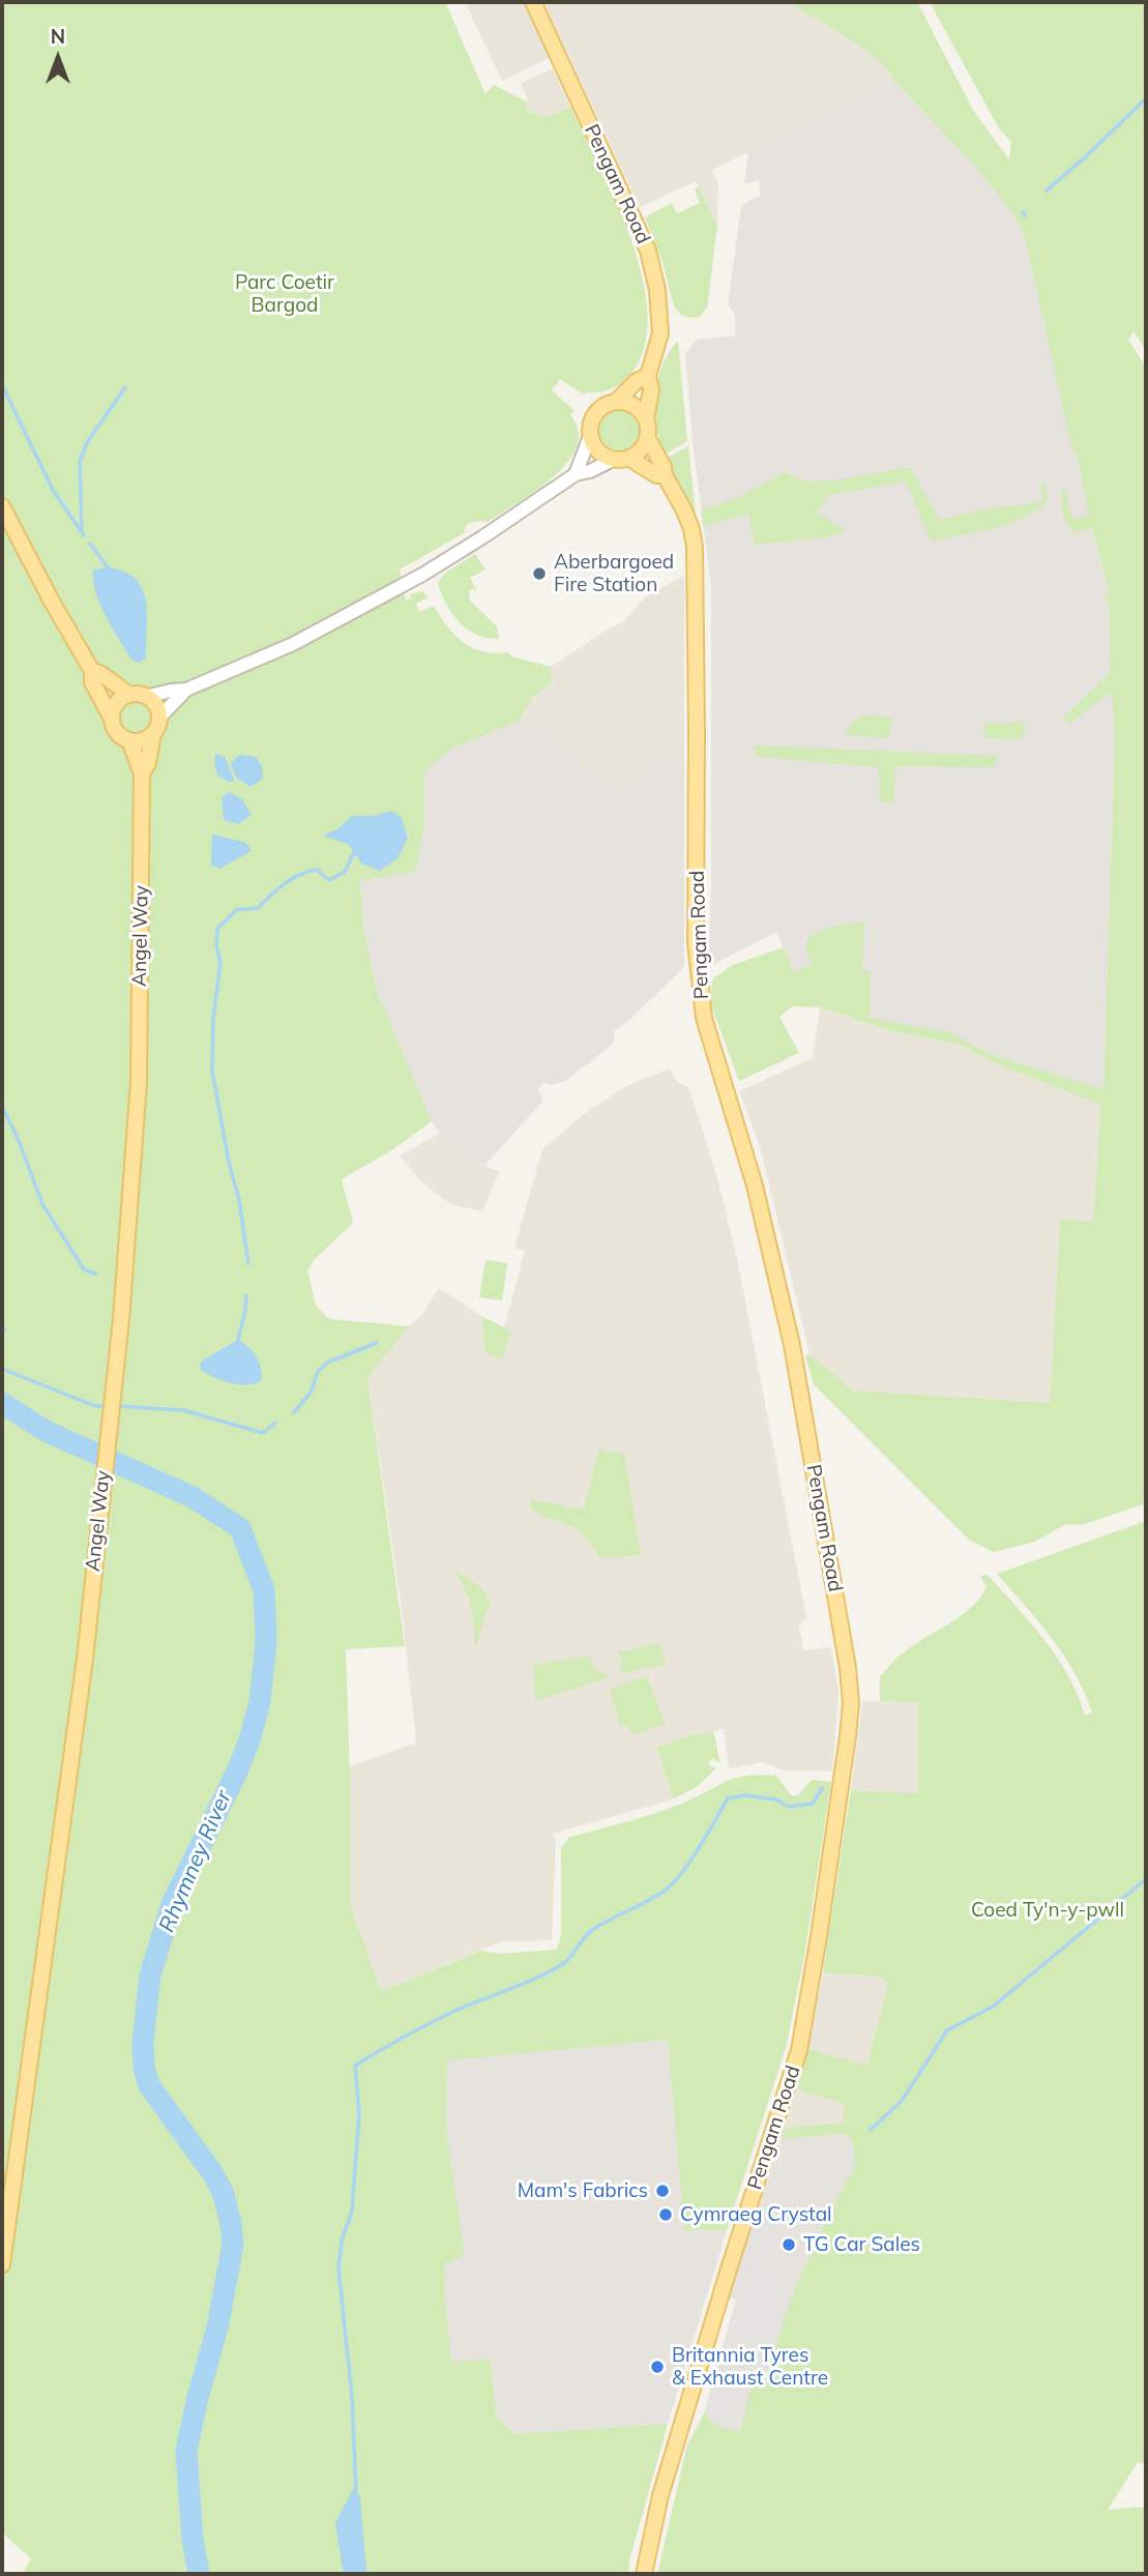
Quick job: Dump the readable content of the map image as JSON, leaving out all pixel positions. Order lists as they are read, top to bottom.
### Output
{
  "streets": {
    "main road": ["Pengam Road", "Angel Way"]
  },
  "water": ["Rhymney River"],
  "parks": ["Parc Coetir Bargod", "Coed Ty'n-y-pwll"],
  "places": [
    "Aberbargoed Fire Station",
    "Mam's Fabrics",
    "Cymraeg Crystal",
    "TG Car Sales",
    "Britannia Tyres & Exhaust Centre"
  ],
  "north": "top"
}
